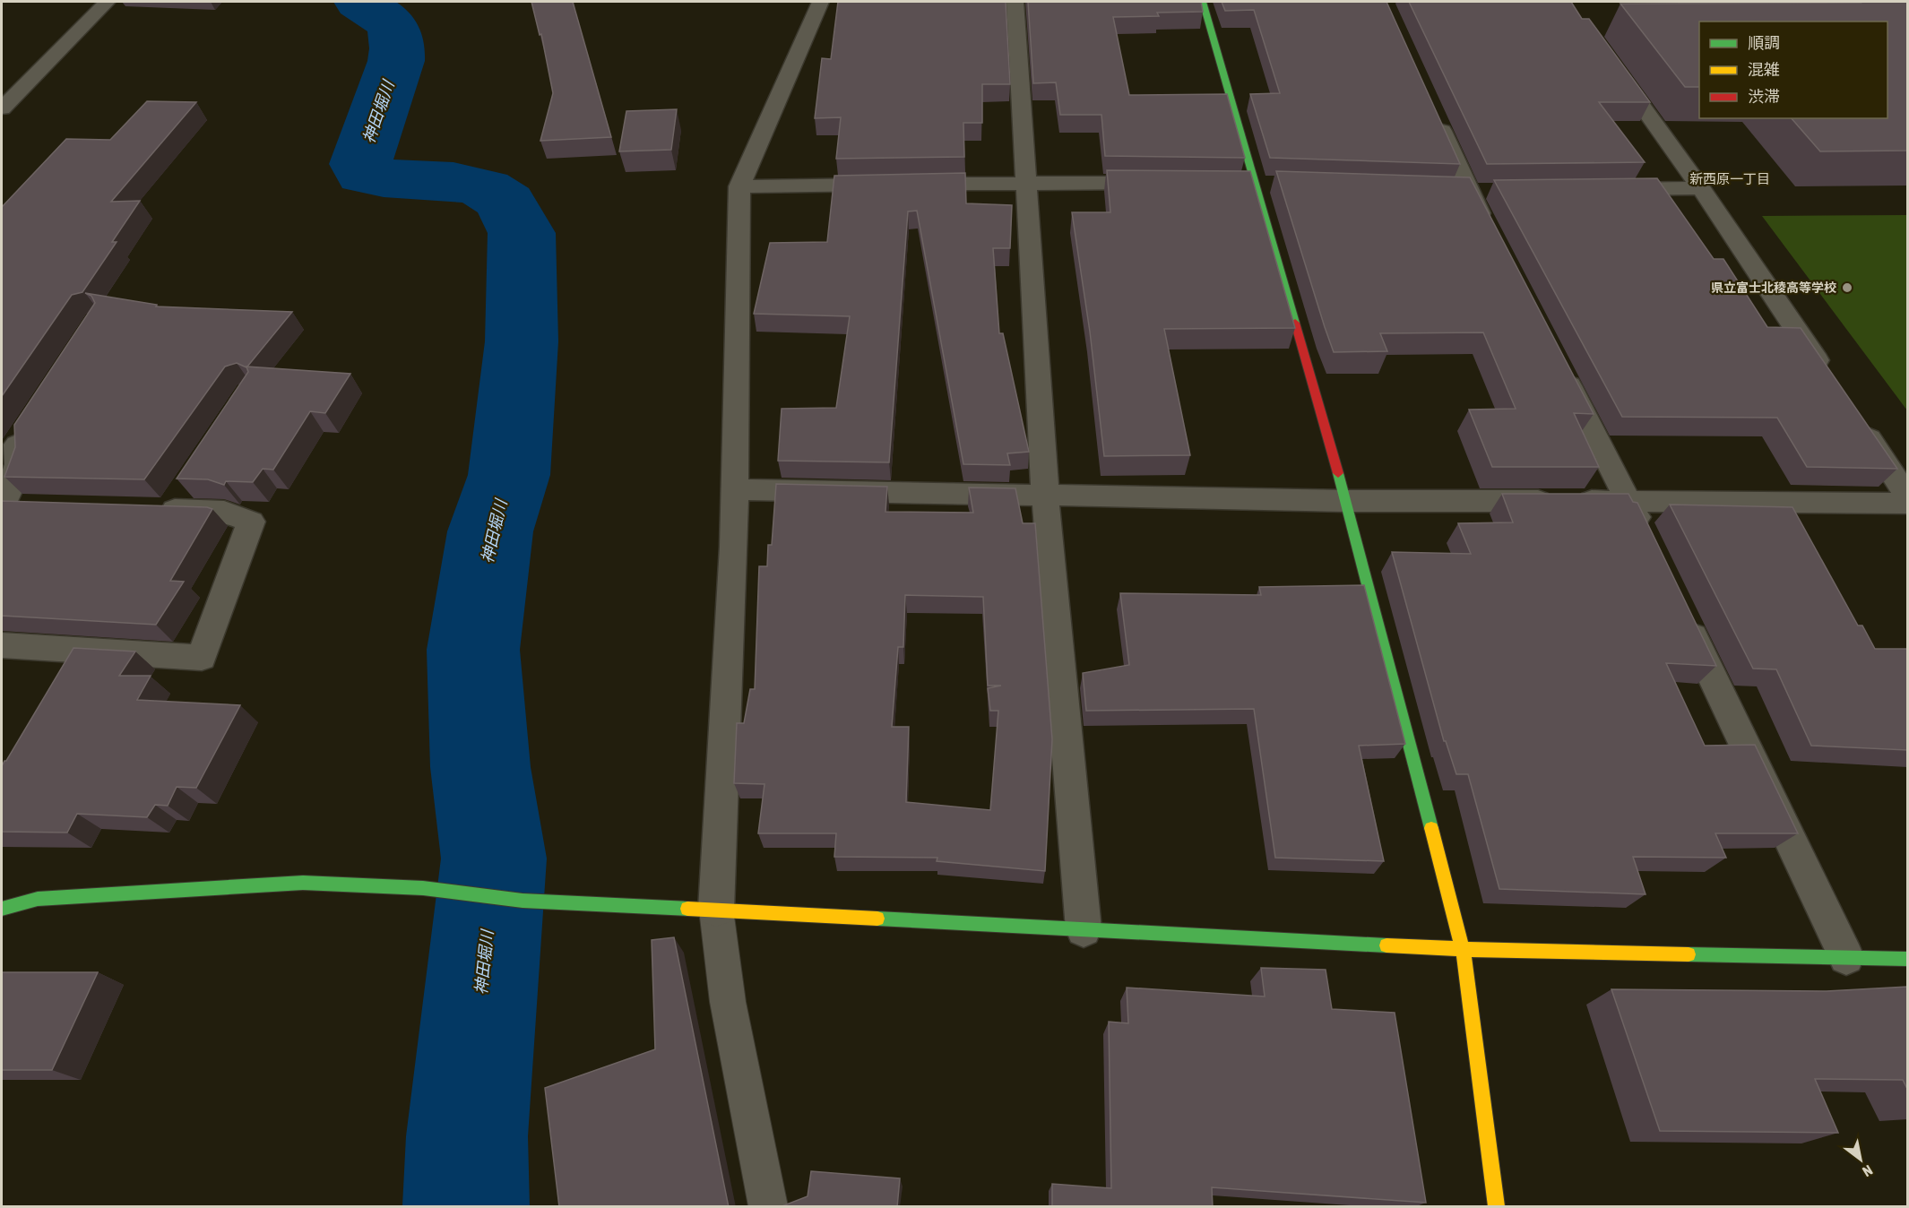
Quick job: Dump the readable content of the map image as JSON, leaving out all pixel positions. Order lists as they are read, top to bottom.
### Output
{
  "districts": ["新西原一丁目"],
  "water": ["神田堀川"],
  "places": ["県立富士北稜高等学校"],
  "legend": ["順調", "混雑", "渋滞"],
  "north": "bottom right"
}
